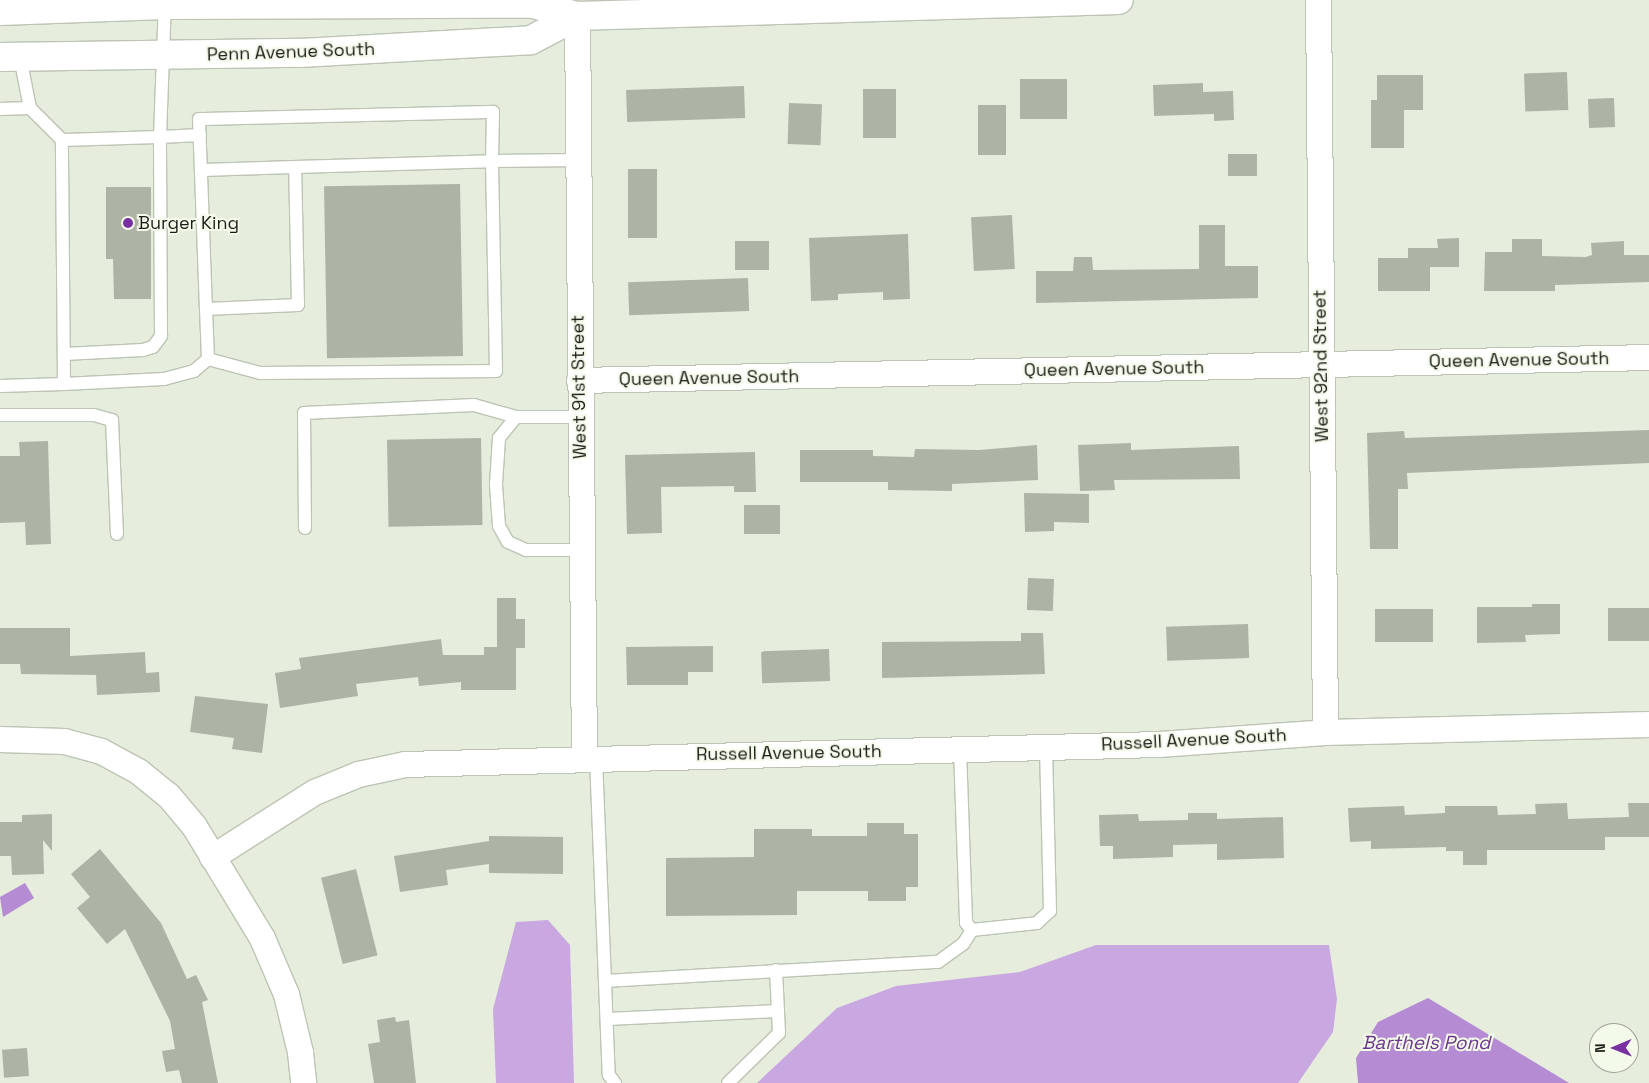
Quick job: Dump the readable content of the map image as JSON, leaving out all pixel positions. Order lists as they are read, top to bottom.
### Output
{
  "streets": {
    "main road": ["Penn Avenue South"],
    "street": [
      "Queen Avenue South",
      "West 92nd Street",
      "West 91st Street",
      "Russell Avenue South"
    ]
  },
  "crossings": [
    ["Penn Avenue South", "West 91st Street"],
    ["Queen Avenue South", "West 92nd Street"],
    ["Queen Avenue South", "West 91st Street"],
    ["West 92nd Street", "Russell Avenue South"],
    ["West 91st Street", "Russell Avenue South"]
  ],
  "water": ["Barthels Pond"],
  "places": ["Burger King"],
  "north": "left"
}
